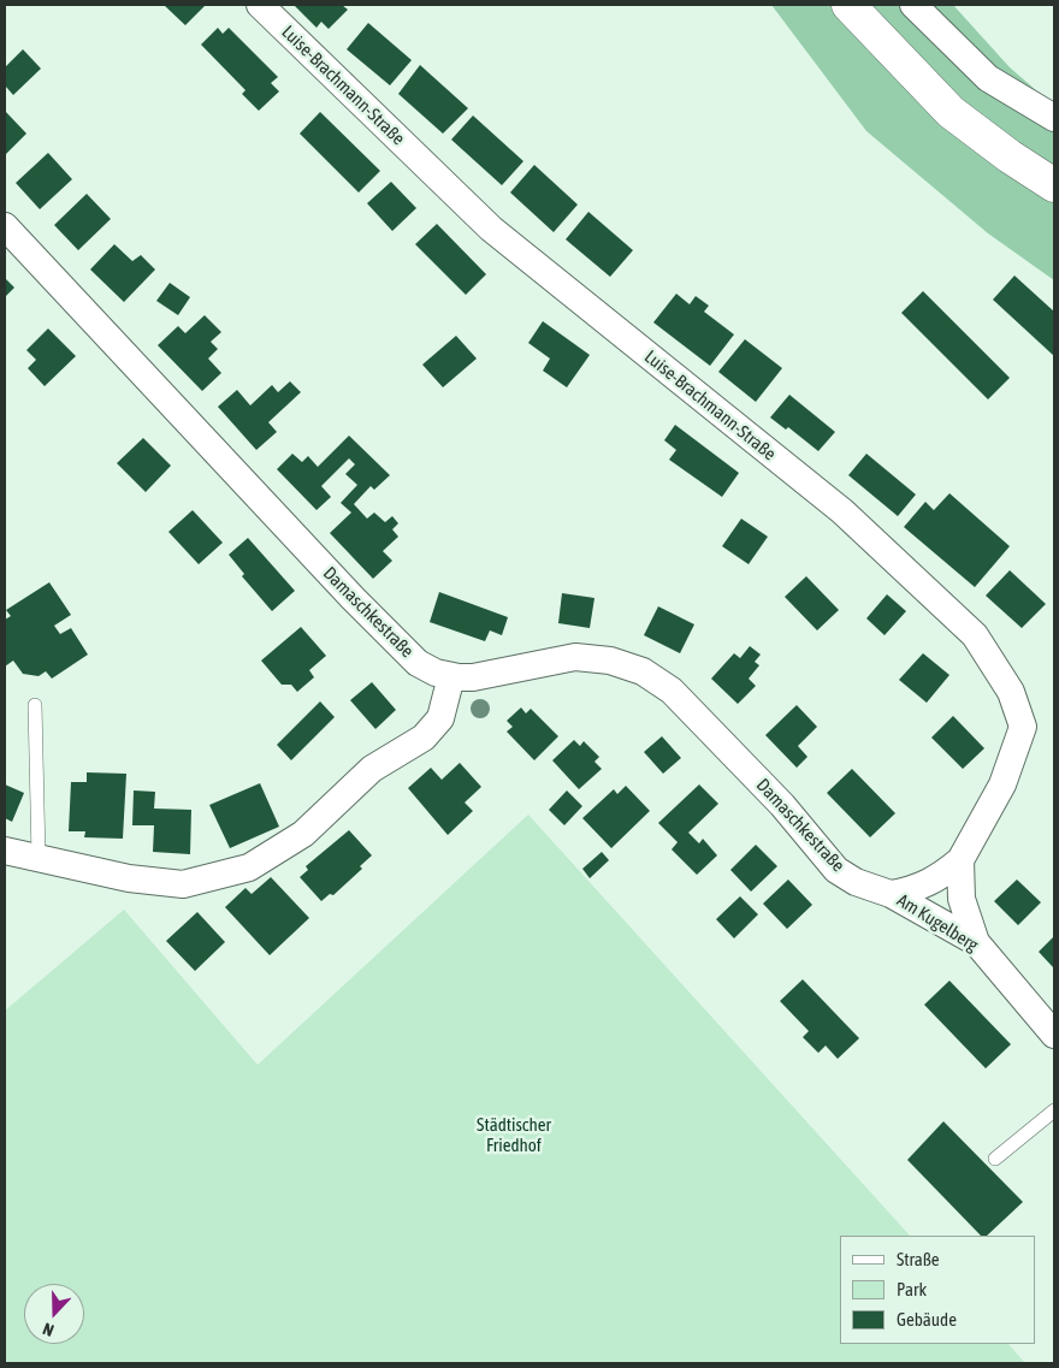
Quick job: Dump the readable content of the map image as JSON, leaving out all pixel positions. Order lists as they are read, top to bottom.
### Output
{
  "streets": {
    "street": ["Luise-Brachmann-Straße", "Damaschkestraße", "Am Kugelberg"]
  },
  "crossings": [
    ["Luise-Brachmann-Straße", "Damaschkestraße"],
    ["Luise-Brachmann-Straße", "Am Kugelberg"],
    ["Damaschkestraße", "Am Kugelberg"]
  ],
  "parks": ["Städtischer Friedhof"],
  "legend": ["Straße", "Park", "Gebäude"],
  "north": "bottom"
}
